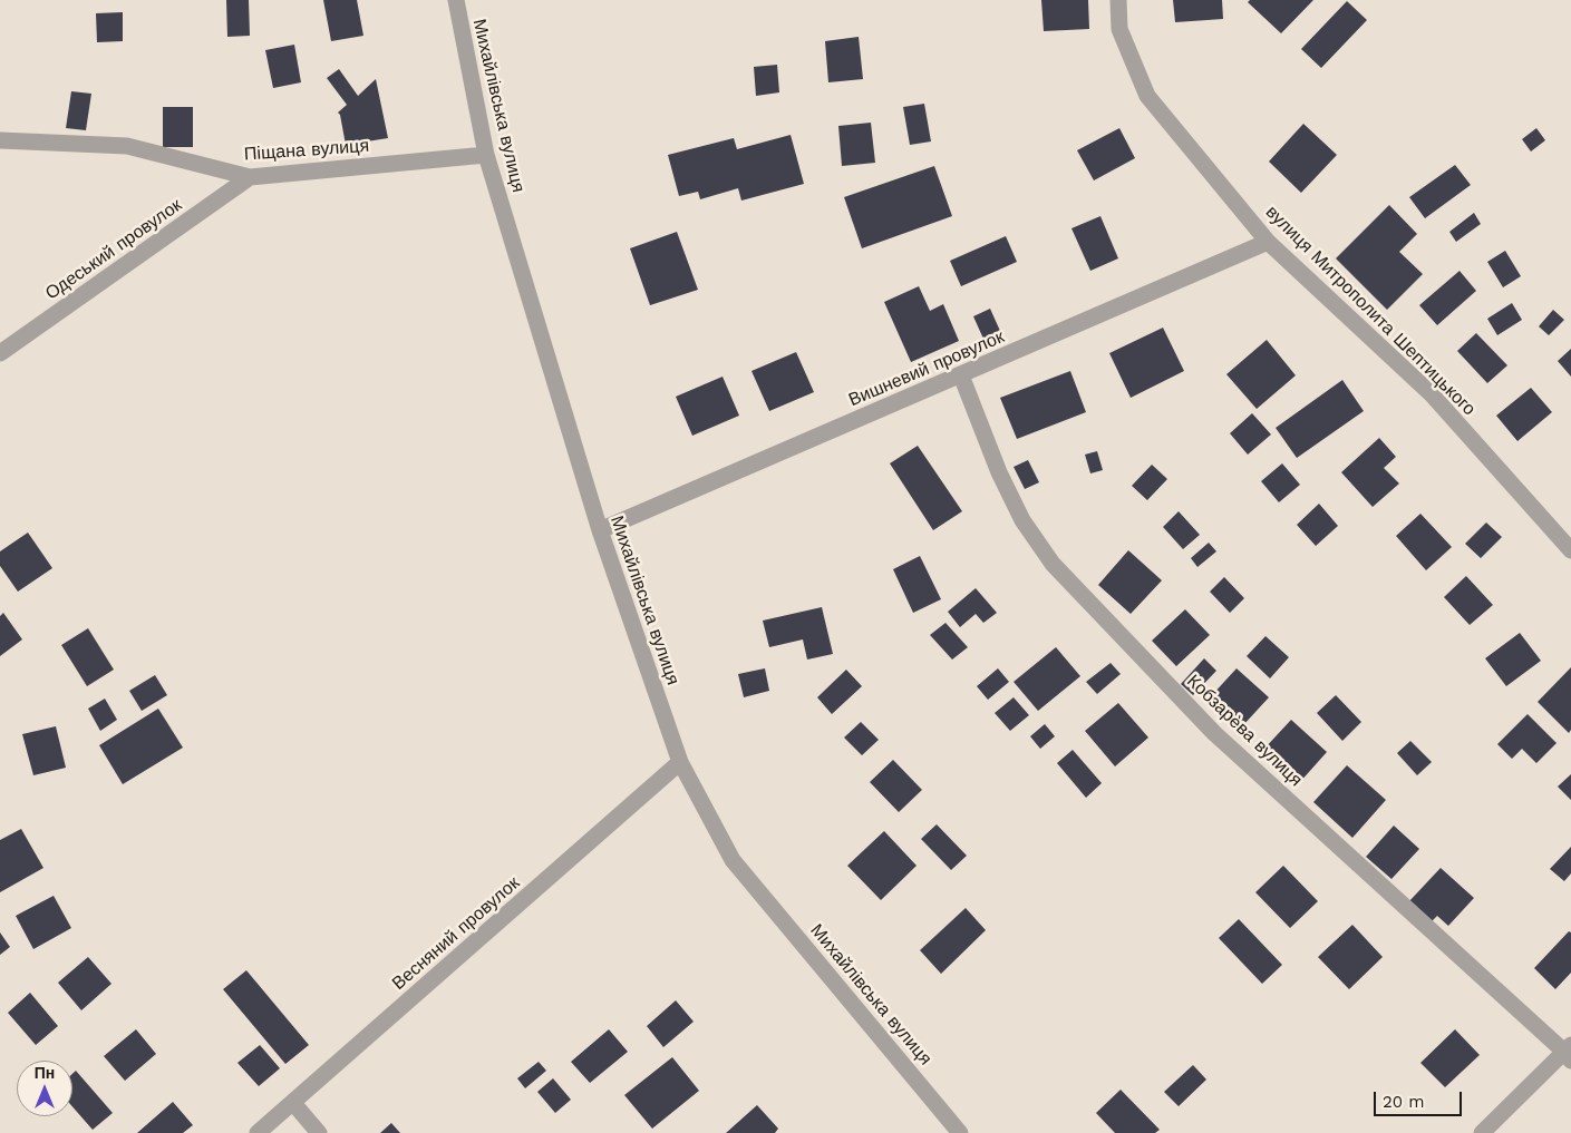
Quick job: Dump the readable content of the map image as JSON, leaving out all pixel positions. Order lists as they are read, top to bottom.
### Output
{
  "streets": {
    "street": [
      "Михайлівська вулиця",
      "Піщана вулиця",
      "Одеський провулок",
      "вулиця Митрополита Шептицького",
      "Вишневий провулок",
      "Кобзарèва вулиця",
      "Весняний провулок"
    ]
  },
  "crossings": [
    ["Михайлівська вулиця", "Піщана вулиця"],
    ["Михайлівська вулиця", "Вишневий провулок"],
    ["Михайлівська вулиця", "Весняний провулок"],
    ["Піщана вулиця", "Одеський провулок"],
    ["вулиця Митрополита Шептицького", "Вишневий провулок"],
    ["Вишневий провулок", "Кобзарèва вулиця"]
  ],
  "scale_bar": "20 m",
  "north": "top"
}
